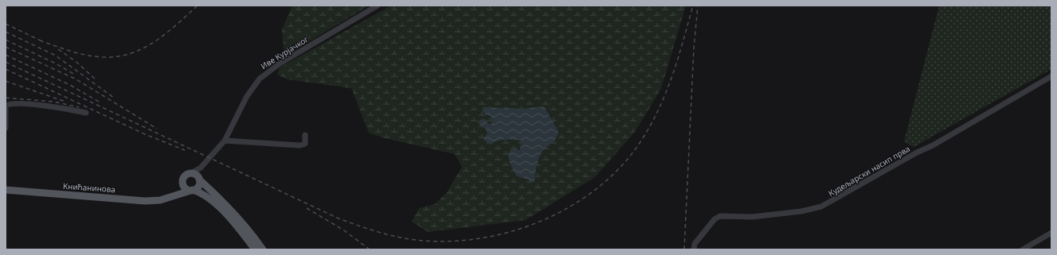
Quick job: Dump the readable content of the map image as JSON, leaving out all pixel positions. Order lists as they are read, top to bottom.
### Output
{
  "streets": {
    "main road": ["Книћанинова"],
    "street": ["Иве Курјачког", "Кудељарски насип прва"]
  }
}
